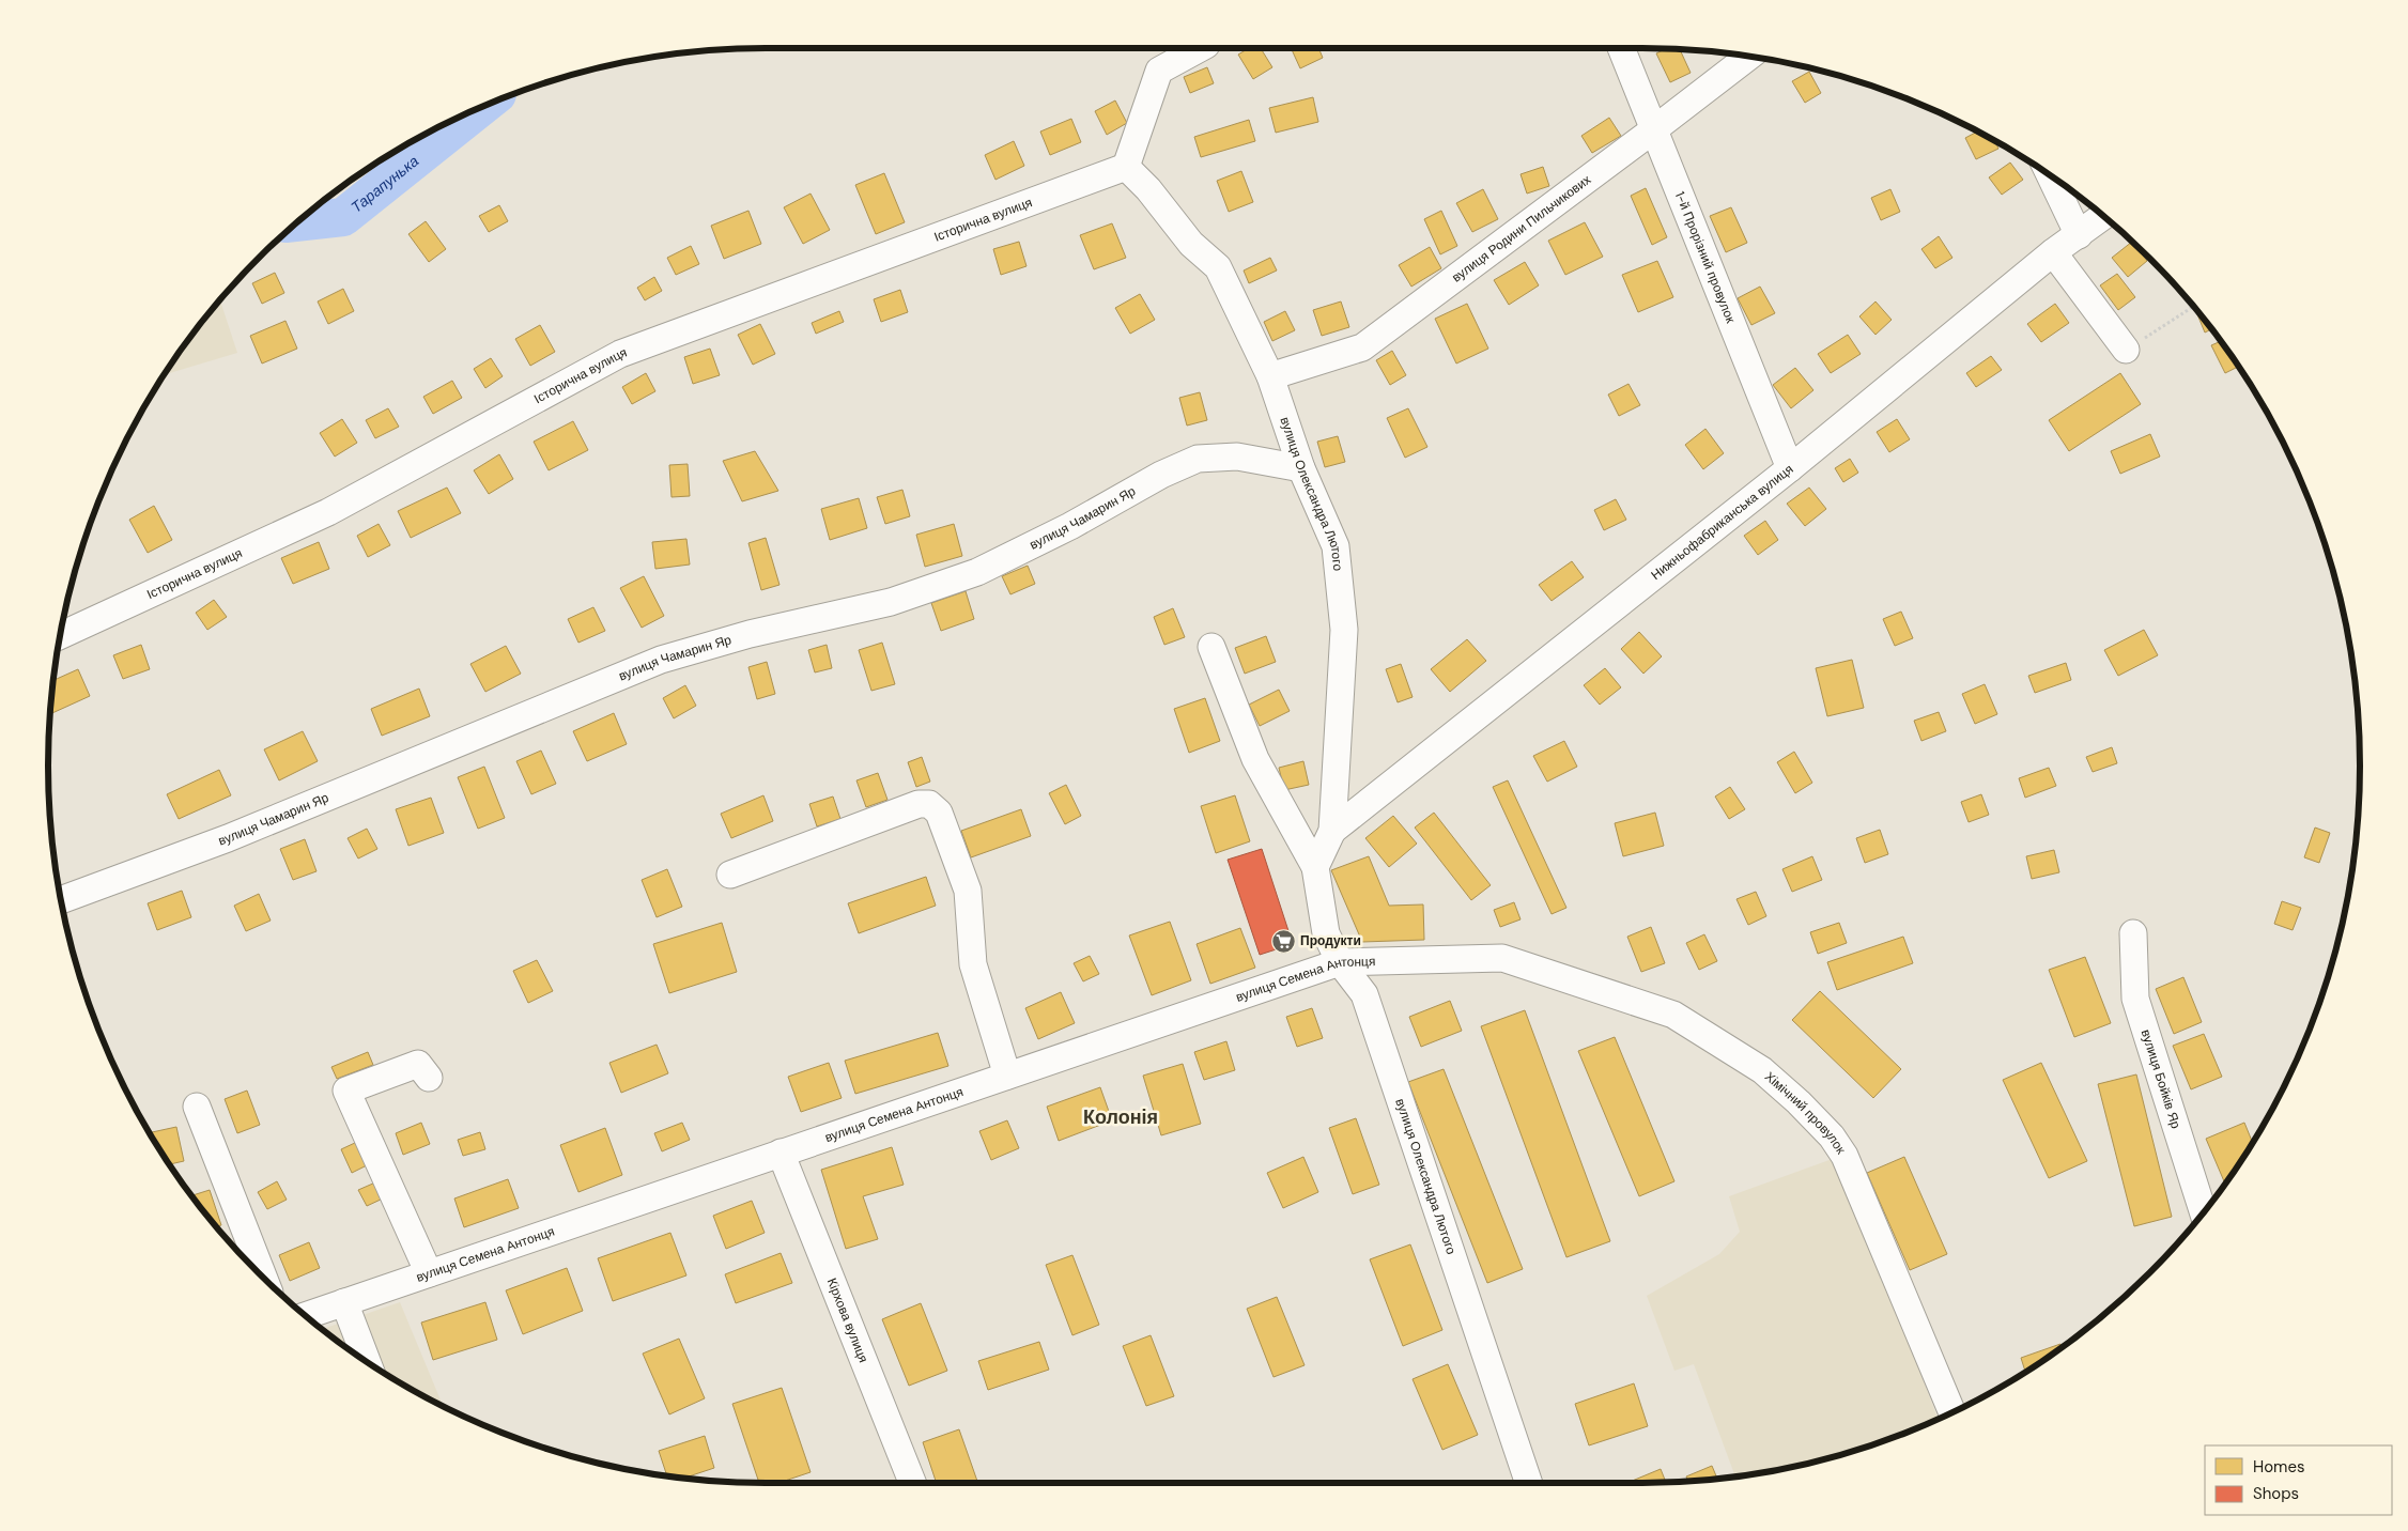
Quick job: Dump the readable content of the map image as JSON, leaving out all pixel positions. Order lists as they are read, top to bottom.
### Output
{
  "streets": {
    "street": [
      "Історична вулиця",
      "вулиця Родини Пильчикових",
      "1-й Прорізний провулок",
      "вулиця Олександра Лютого",
      "вулиця Чамарин Яр",
      "Нижньофабриканська вулиця",
      "вулиця Семена Антонця",
      "вулиця Бойків Яр",
      "Хімічний провулок",
      "Кірхова вулиця"
    ]
  },
  "crossings": [
    ["Історична вулиця", "вулиця Олександра Лютого"],
    ["вулиця Родини Пильчикових", "1-й Прорізний провулок"],
    ["вулиця Родини Пильчикових", "вулиця Олександра Лютого"],
    ["1-й Прорізний провулок", "Нижньофабриканська вулиця"],
    ["вулиця Олександра Лютого", "вулиця Чамарин Яр"],
    ["вулиця Олександра Лютого", "Нижньофабриканська вулиця"],
    ["вулиця Олександра Лютого", "вулиця Семена Антонця"],
    ["вулиця Семена Антонця", "Хімічний провулок"],
    ["вулиця Семена Антонця", "Кірхова вулиця"]
  ],
  "districts": ["Колонія"],
  "water": ["Тарапунька"],
  "places": {
    "supermarket": ["Продукти"]
  },
  "legend": ["Homes", "Shops"]
}
